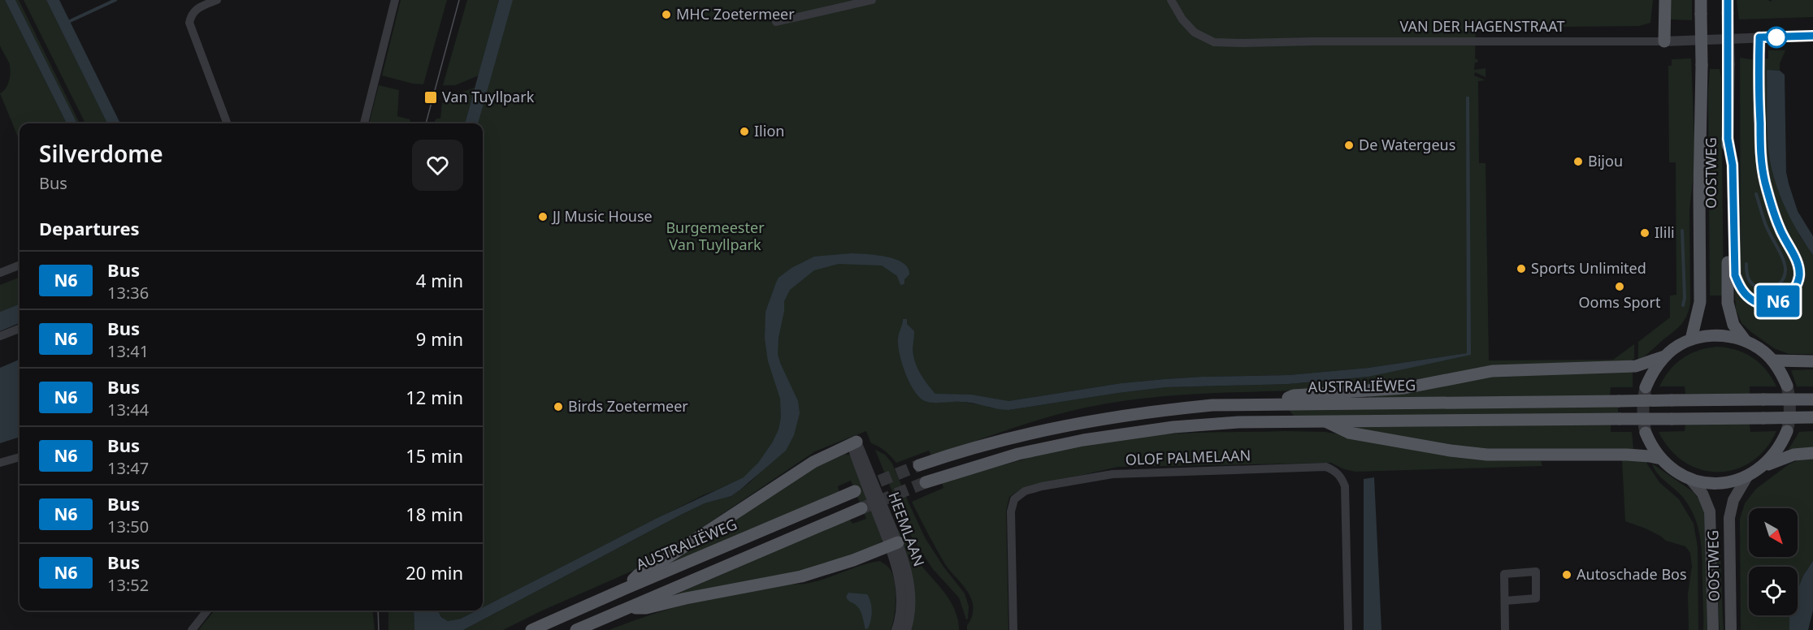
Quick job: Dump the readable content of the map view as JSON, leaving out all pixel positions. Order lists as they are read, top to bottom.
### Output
{
  "streets": {
    "main road": ["OOSTWEG", "AUSTRALIËWEG"],
    "street": ["VAN DER HAGENSTRAAT", "OLOF PALMELAAN", "HEEMLAAN"]
  },
  "parks": ["Burgemeester Van Tuyllpark"],
  "places": {
    "other": [
      "MHC Zoetermeer",
      "Ilion",
      "De Watergeus",
      "Bijou",
      "JJ Music House",
      "Ilili",
      "Sports Unlimited",
      "Ooms Sport",
      "Birds Zoetermeer",
      "Autoschade Bos"
    ],
    "transit": ["Van Tuyllpark"]
  },
  "lines": ["bus line N6"],
  "north": "bottom right",
  "page": {
    "on_map": "N6",
    "heading": [
      ["Silverdome", "Bus"],
      "Departures"
    ],
    "list": [
      {
        "mark": "N6",
        "name": "Bus",
        "note": "13:36",
        "value": "4 min"
      },
      {
        "mark": "N6",
        "name": "Bus",
        "note": "13:41",
        "value": "9 min"
      },
      {
        "mark": "N6",
        "name": "Bus",
        "note": "13:44",
        "value": "12 min"
      },
      {
        "mark": "N6",
        "name": "Bus",
        "note": "13:47",
        "value": "15 min"
      },
      {
        "mark": "N6",
        "name": "Bus",
        "note": "13:50",
        "value": "18 min"
      },
      {
        "mark": "N6",
        "name": "Bus",
        "note": "13:52",
        "value": "20 min"
      }
    ]
  }
}
